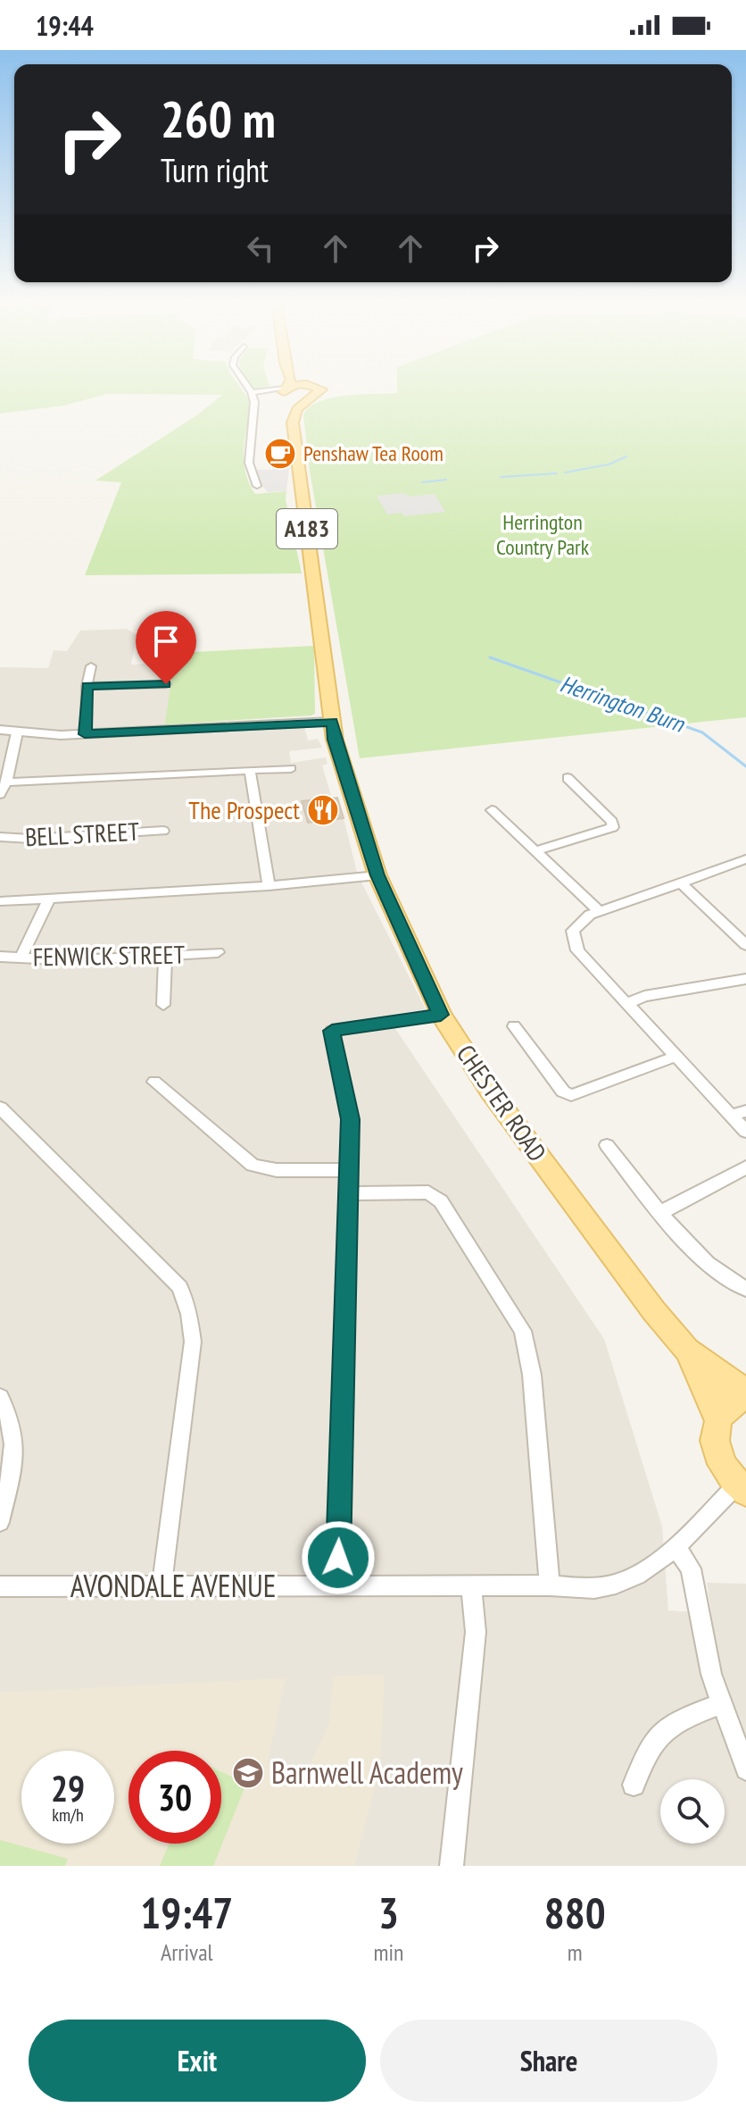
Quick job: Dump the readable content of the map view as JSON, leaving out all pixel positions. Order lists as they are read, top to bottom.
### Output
{
  "streets": {
    "main road": ["A183", "CHESTER ROAD"],
    "street": ["BELL STREET", "FENWICK STREET", "AVONDALE AVENUE"]
  },
  "crossings": [
    ["A183", "CHESTER ROAD"]
  ],
  "water": ["Herrington Burn"],
  "parks": ["Herrington Country Park"],
  "places": {
    "cafe": ["Penshaw Tea Room"],
    "restaurant": ["The Prospect"],
    "school or university": ["Barnwell Academy"]
  },
  "page": {
    "status": "19:44",
    "turn": ["260 m", "Turn right"],
    "speed": "29 km/h",
    "limit": "30",
    "eta": [
      "19:47",
      "Arrival",
      "3",
      "min",
      "880",
      "m"
    ],
    "buttons": ["Exit", "Share"]
  }
}
